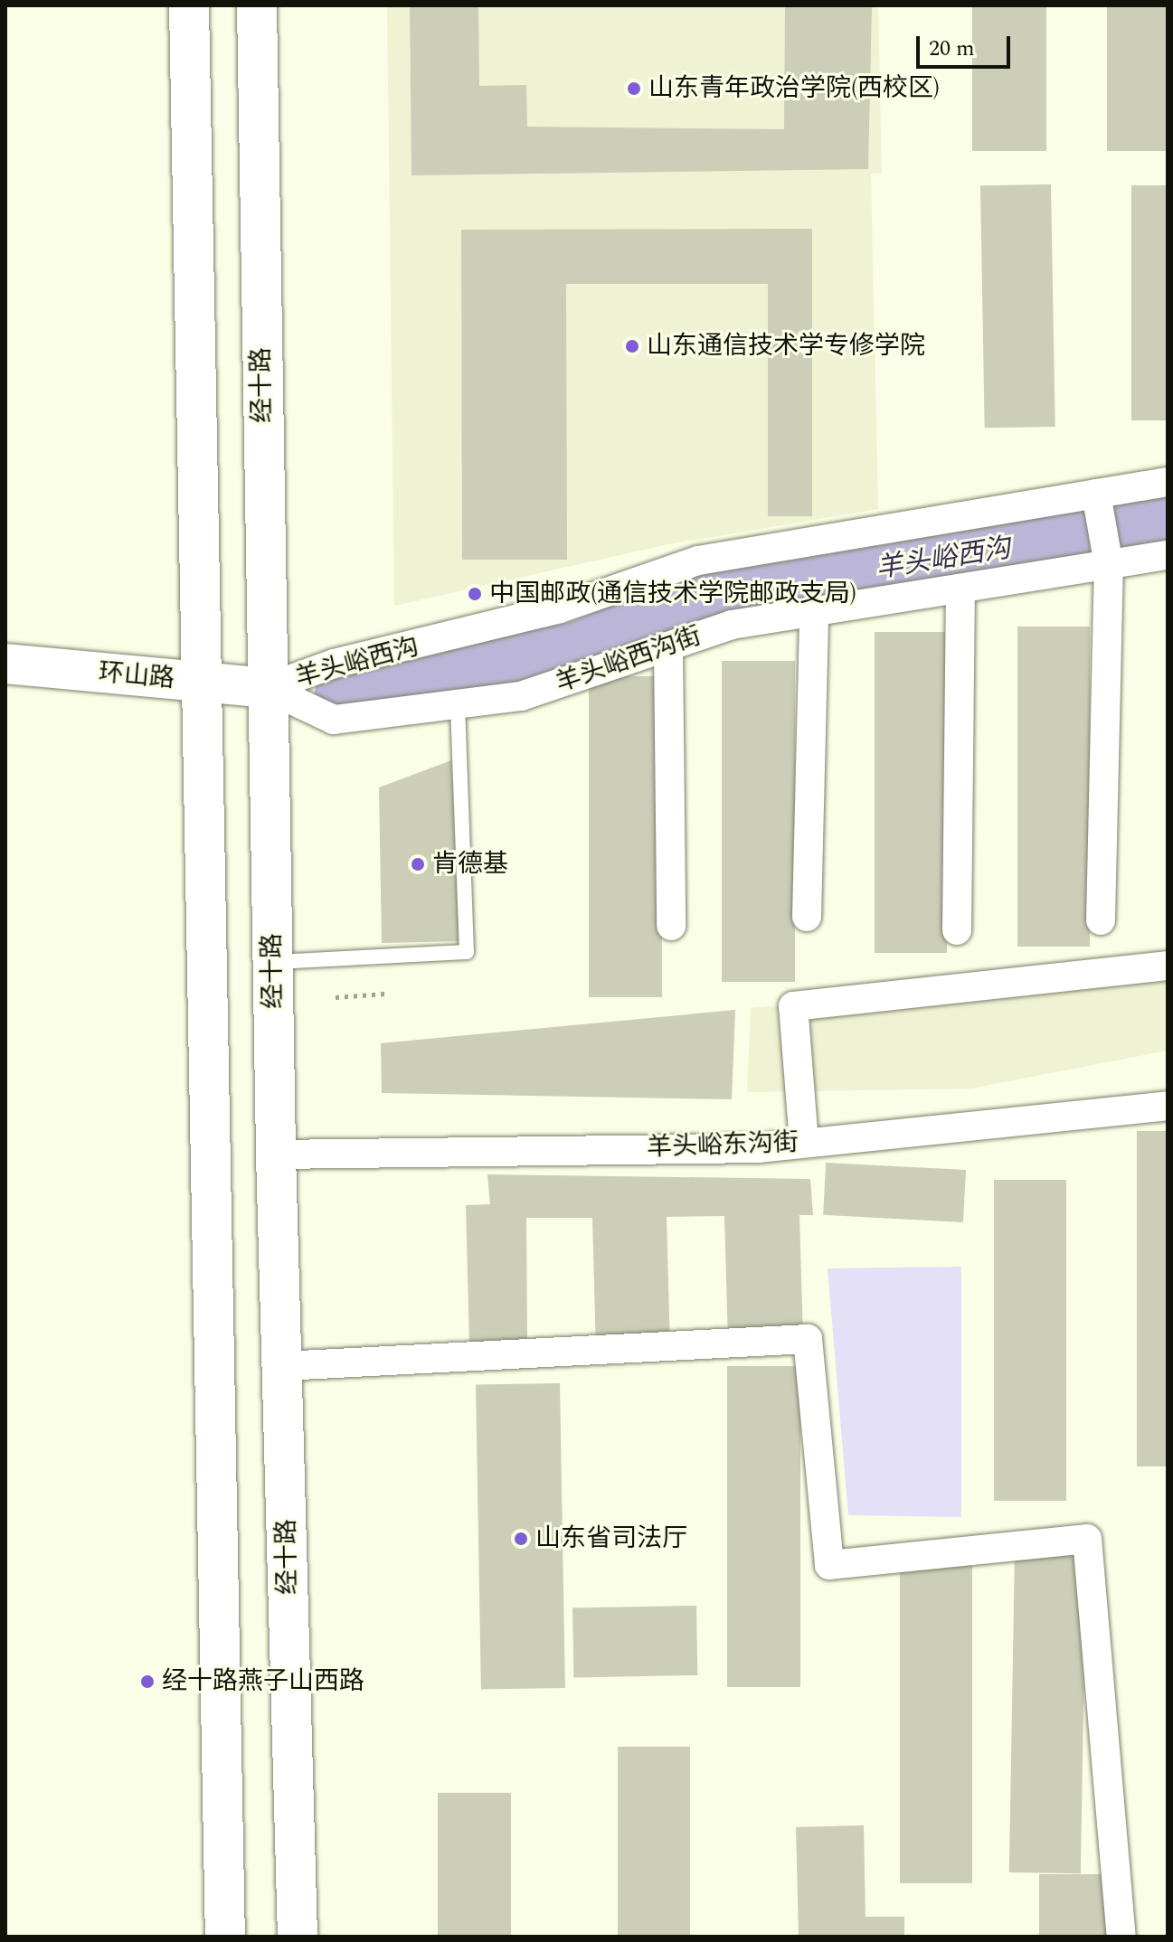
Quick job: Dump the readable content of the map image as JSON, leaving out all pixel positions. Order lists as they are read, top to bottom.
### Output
{
  "streets": {
    "main road": ["经十路", "环山路"],
    "street": ["羊头峪西沟街", "羊头峪西沟", "羊头峪东沟街"]
  },
  "crossings": [
    ["经十路", "羊头峪西沟街"],
    ["经十路", "羊头峪西沟"],
    ["经十路", "环山路"],
    ["经十路", "羊头峪东沟街"],
    ["羊头峪西沟街", "羊头峪西沟"],
    ["羊头峪西沟街", "环山路"],
    ["羊头峪西沟", "环山路"]
  ],
  "water": ["羊头峪西沟"],
  "places": [
    "山东青年政治学院(西校区)",
    "山东通信技术学专修学院",
    "中国邮政(通信技术学院邮政支局)",
    "肯德基",
    "山东省司法厅",
    "经十路燕子山西路"
  ],
  "scale_bar": "20 m"
}
